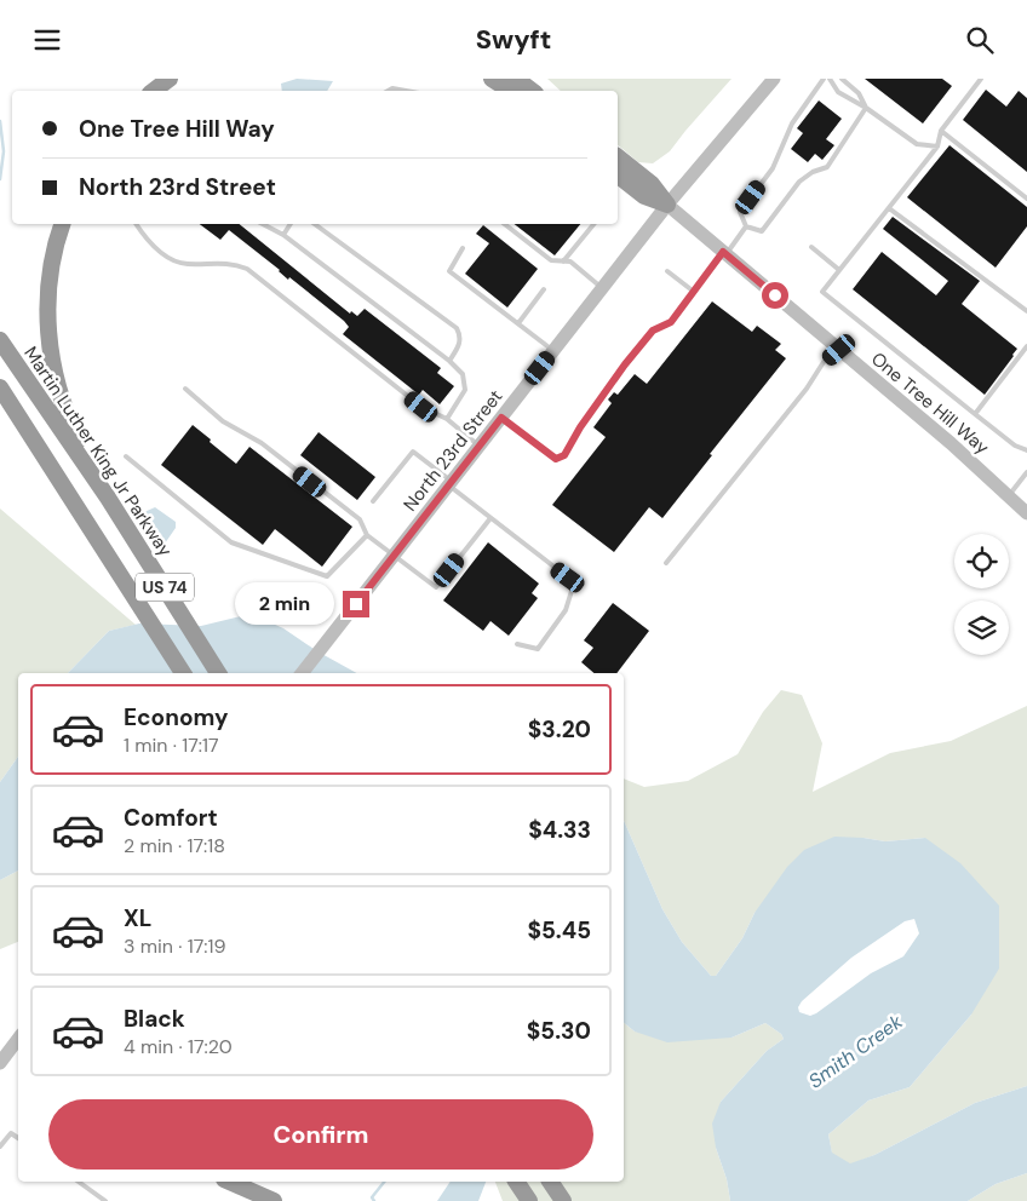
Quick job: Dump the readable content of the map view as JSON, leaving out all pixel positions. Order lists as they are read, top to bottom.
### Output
{
  "streets": {
    "highway": ["Martin Luther King Jr Parkway", "US 74"],
    "main road": ["One Tree Hill Way", "North 23rd Street"]
  },
  "crossings": [
    ["One Tree Hill Way", "North 23rd Street"]
  ],
  "water": ["Smith Creek"],
  "page": {
    "header": "Swyft",
    "banner": ["One Tree Hill Way", "North 23rd Street"],
    "bubble": "2 min",
    "list": [
      {
        "name": "Economy",
        "note": "1 min · 17:17",
        "value": "$3.20"
      },
      {
        "name": "Comfort",
        "note": "2 min · 17:18",
        "value": "$4.33"
      },
      {
        "name": "XL",
        "note": "3 min · 17:19",
        "value": "$5.45"
      },
      {
        "name": "Black",
        "note": "4 min · 17:20",
        "value": "$5.30"
      }
    ],
    "buttons": "Confirm"
  }
}
